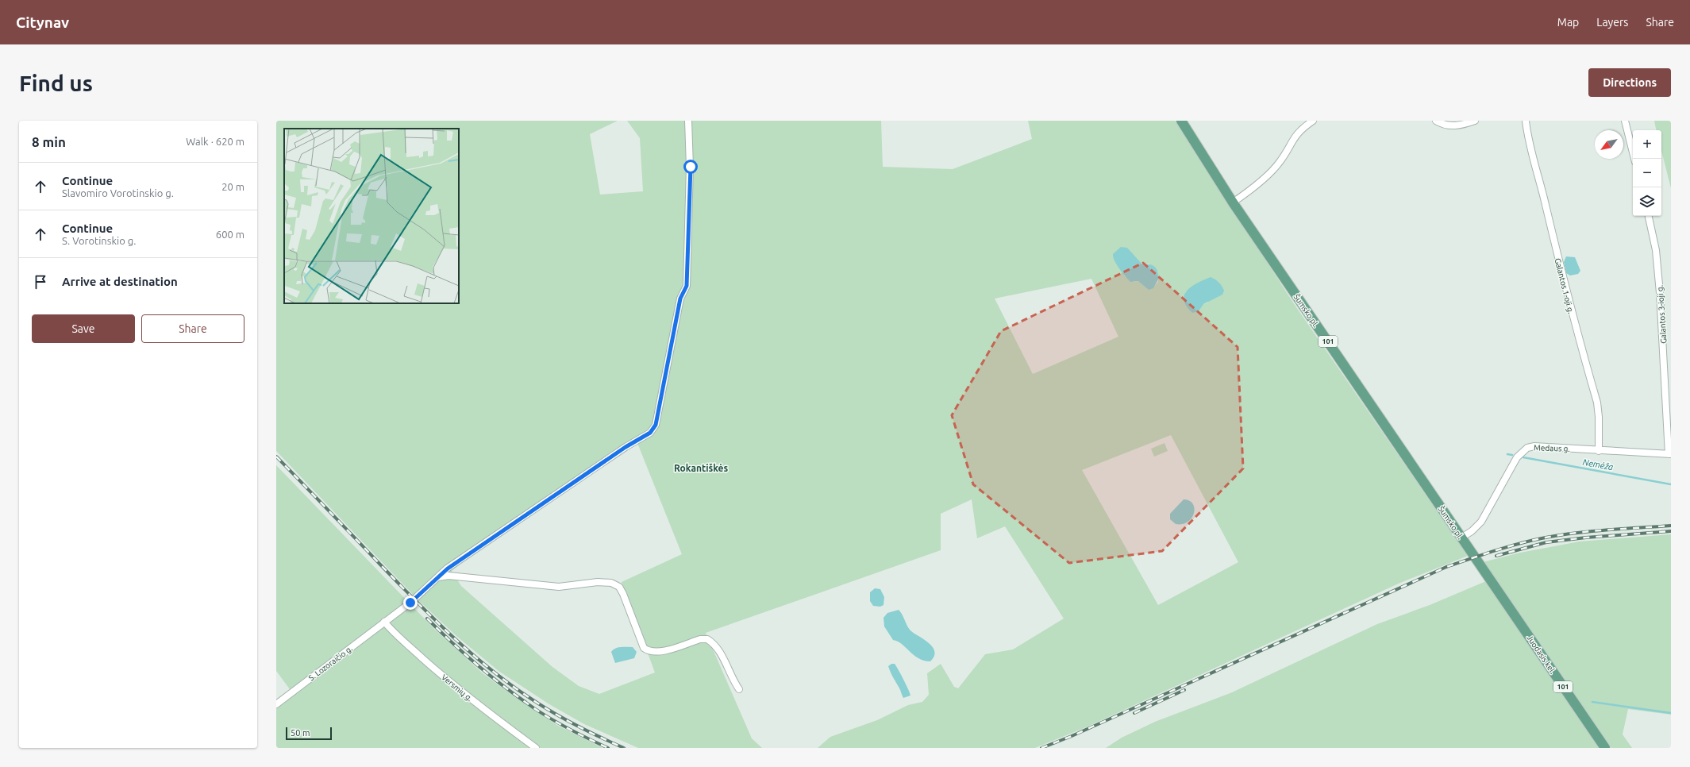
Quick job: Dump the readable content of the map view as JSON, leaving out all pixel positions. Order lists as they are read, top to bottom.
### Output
{
  "streets": {
    "main road": ["Šumsko pl.", "101", "Juodasis kel."],
    "street": [
      "Galantos 1-oji g.",
      "Galantos 3-ioji g.",
      "Medaus g.",
      "S. Lozoraičio g.",
      "Versmių g."
    ]
  },
  "crossings": [
    ["Galantos 1-oji g.", "Medaus g."],
    ["Šumsko pl.", "Medaus g."],
    ["Šumsko pl.", "Juodasis kel."],
    ["Galantos 3-ioji g.", "Medaus g."],
    ["S. Lozoraičio g.", "Versmių g."]
  ],
  "districts": ["Rokantiškės"],
  "water": ["Nemėža"],
  "scale_bar": "50 m",
  "north": "bottom left",
  "page": {
    "header": "Citynav",
    "nav": ["Map", "Layers", "Share"],
    "buttons": [
      "Directions",
      ["Save", "Share"]
    ],
    "title": "Find us",
    "heading": ["8 min", "Walk · 620 m"],
    "map_buttons": ["+", "−"],
    "list": [
      ["Continue", "Slavomiro Vorotinskio g.", "20 m"],
      ["Continue", "S. Vorotinskio g.", "600 m"],
      "Arrive at destination"
    ],
    "scale": "50 m"
  }
}
